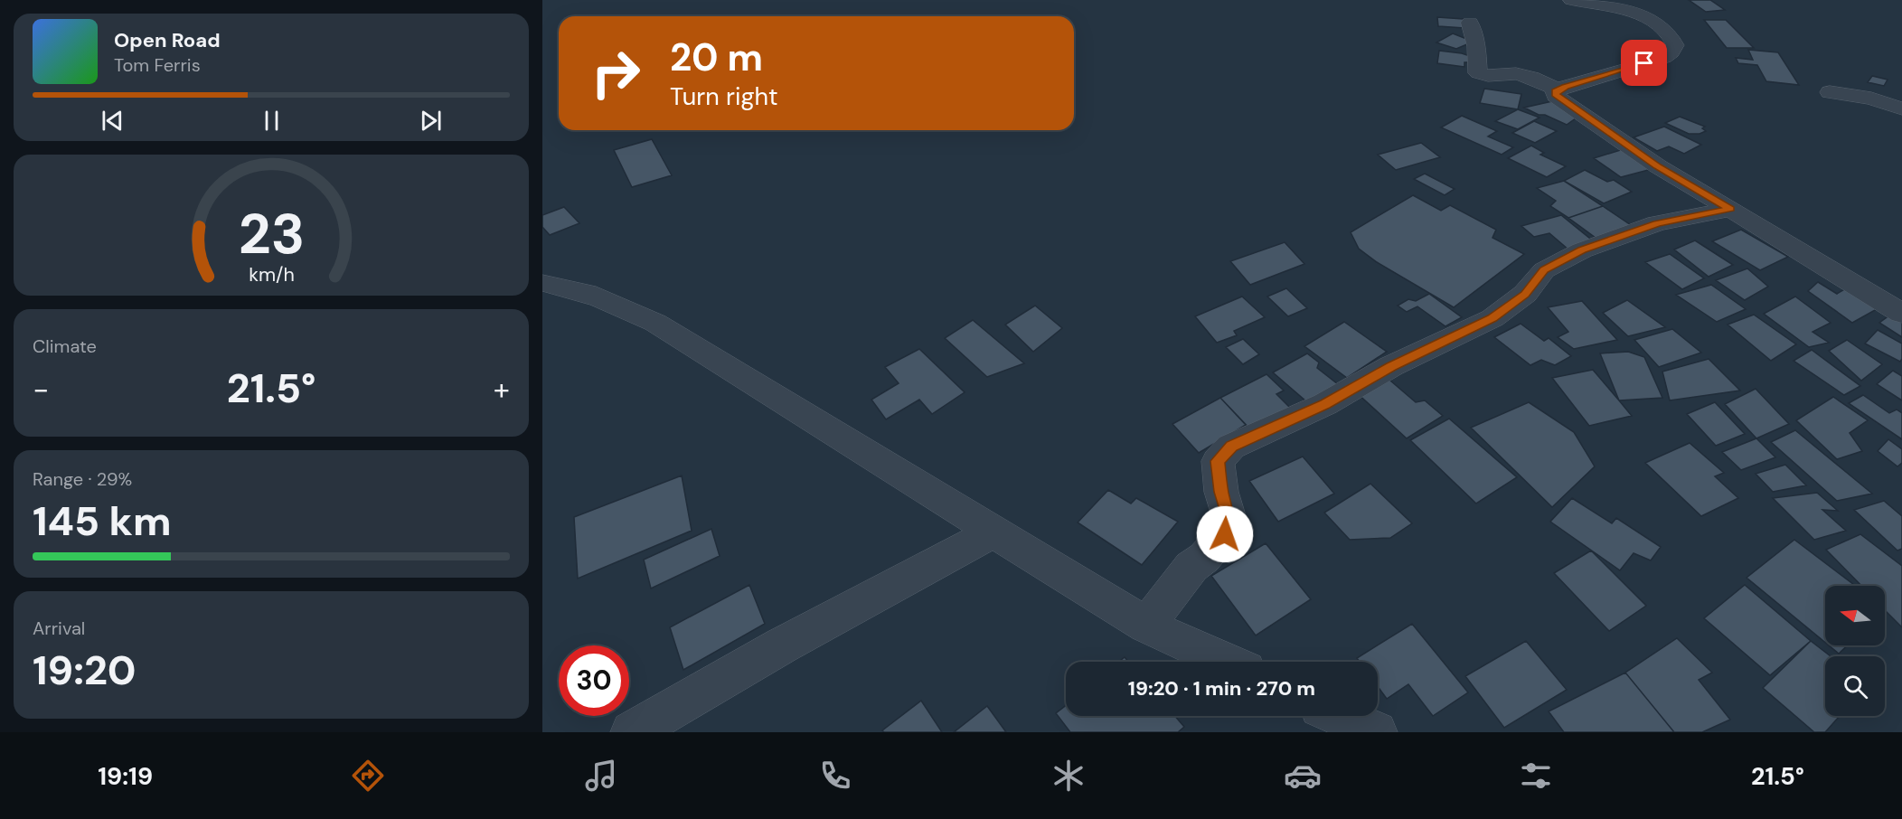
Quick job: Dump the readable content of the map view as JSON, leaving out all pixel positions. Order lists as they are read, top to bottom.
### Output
{
  "north": "left",
  "page": {
    "turn": ["20 m", "Turn right"],
    "song": ["Open Road", "Tom Ferris"],
    "tile": [
      "Climate",
      ["Range · 29%", "145 km"],
      ["Arrival", "19:20"]
    ],
    "heat": ["−", "21.5°", "+"],
    "limit": "30",
    "trip": "19:20 · 1 min · 270 m",
    "tabs": ["19:19", "21.5°"],
    "gauge": ["23", "km/h"]
  }
}
